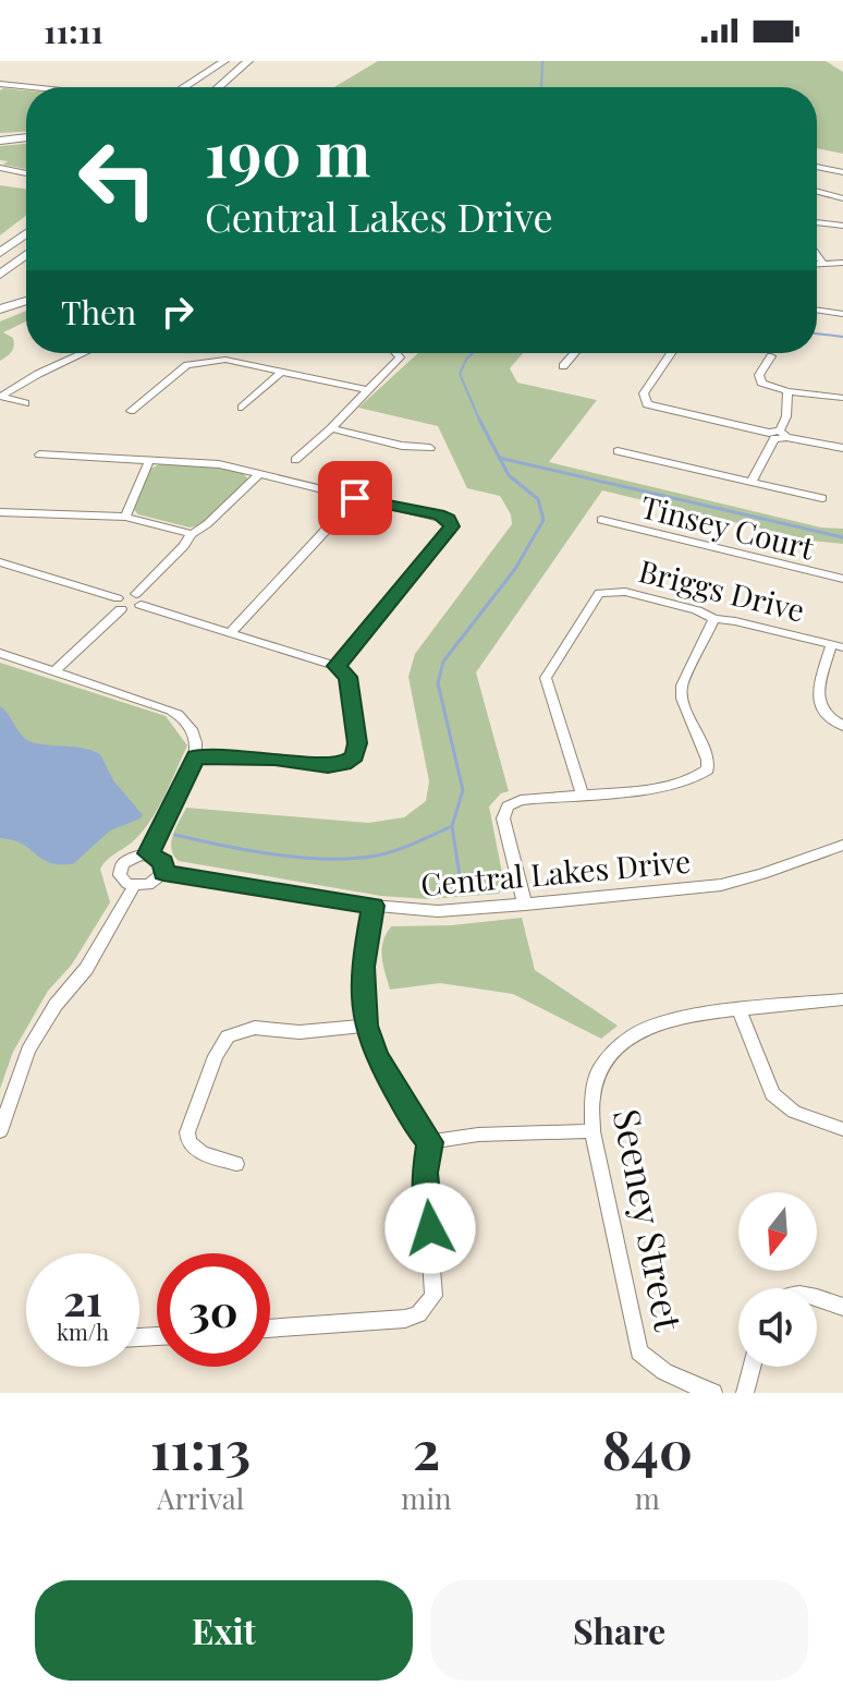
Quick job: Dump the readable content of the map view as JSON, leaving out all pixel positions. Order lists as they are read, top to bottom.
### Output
{
  "streets": {
    "street": [
      "Tinsey Court",
      "Briggs Drive",
      "Central Lakes Drive",
      "Seeney Street"
    ]
  },
  "north": "bottom",
  "page": {
    "status": "11:11",
    "turn": ["190 m", "Central Lakes Drive"],
    "then": "Then",
    "speed": "21 km/h",
    "limit": "30",
    "eta": [
      "11:13",
      "Arrival",
      "2",
      "min",
      "840",
      "m"
    ],
    "buttons": ["Exit", "Share"]
  }
}
